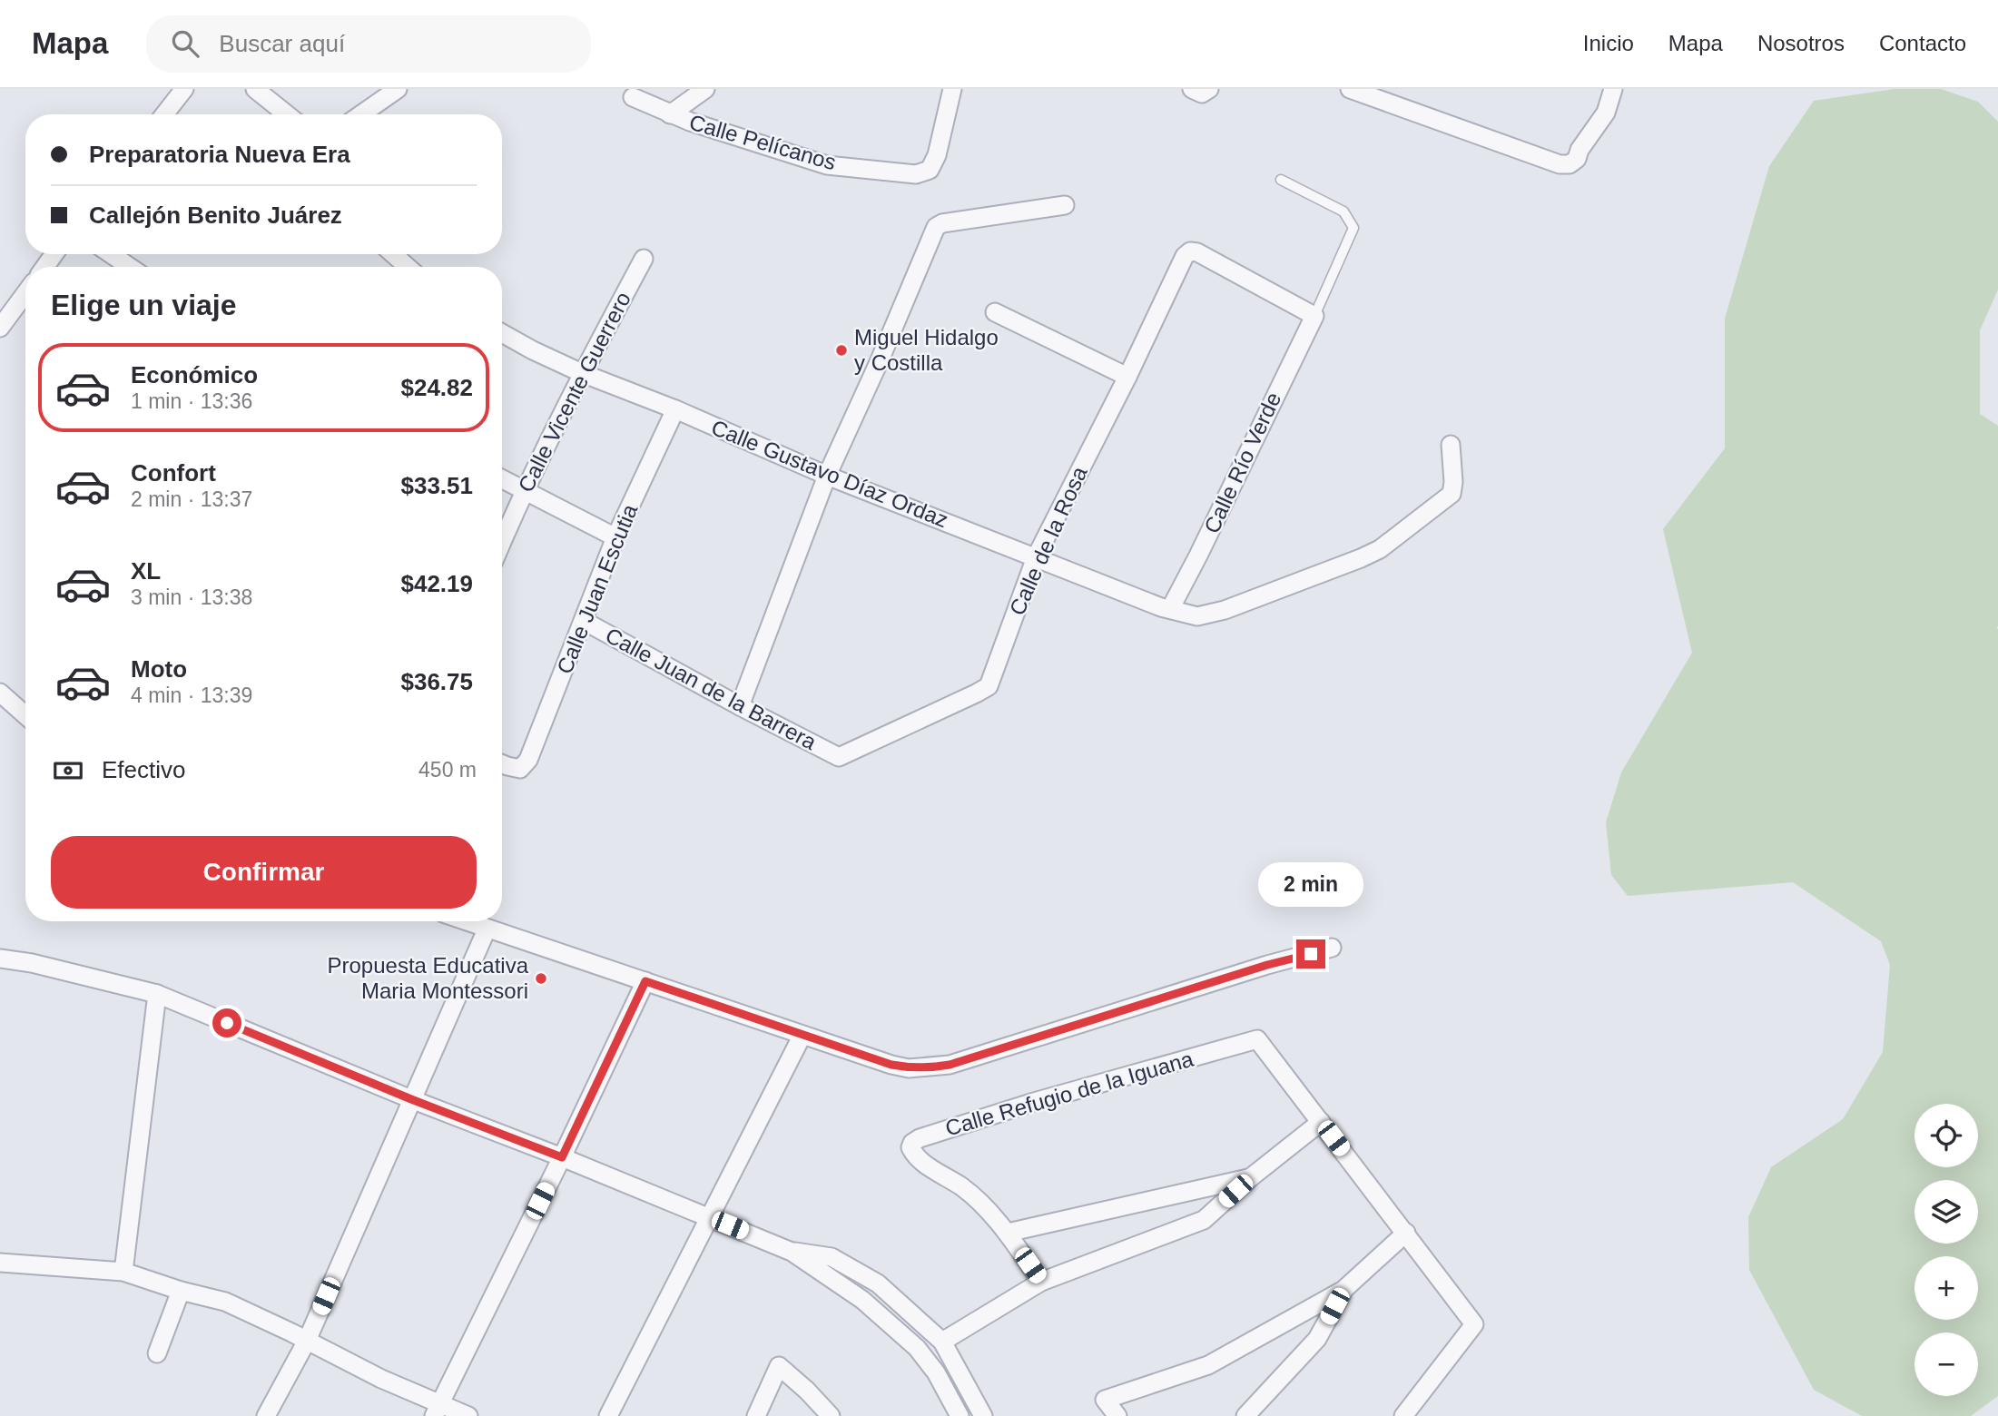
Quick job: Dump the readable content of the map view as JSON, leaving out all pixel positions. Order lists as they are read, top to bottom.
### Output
{
  "streets": {
    "street": [
      "Calle Pelícanos",
      "Calle Vicente Guerrero",
      "Calle Río Verde",
      "Calle Gustavo Díaz Ordaz",
      "Calle de la Rosa",
      "Calle Juan Escutia",
      "Calle Juan de la Barrera",
      "Calle Refugio de la Iguana"
    ]
  },
  "crossings": [
    ["Calle Vicente Guerrero", "Calle Gustavo Díaz Ordaz"],
    ["Calle Río Verde", "Calle Gustavo Díaz Ordaz"],
    ["Calle Río Verde", "Calle de la Rosa"],
    ["Calle Gustavo Díaz Ordaz", "Calle de la Rosa"],
    ["Calle Gustavo Díaz Ordaz", "Calle Juan Escutia"],
    ["Calle de la Rosa", "Calle Juan de la Barrera"],
    ["Calle Juan Escutia", "Calle Juan de la Barrera"]
  ],
  "places": ["Miguel Hidalgo y Costilla", "Propuesta Educativa Maria Montessori"],
  "page": {
    "header": "Mapa",
    "search": "Buscar aquí",
    "nav": [
      "Inicio",
      "Mapa",
      "Nosotros",
      "Contacto"
    ],
    "banner": ["Preparatoria Nueva Era", "Callejón Benito Juárez"],
    "heading": "Elige un viaje",
    "list": [
      {
        "name": "Económico",
        "note": "1 min · 13:36",
        "value": "$24.82"
      },
      {
        "name": "Confort",
        "note": "2 min · 13:37",
        "value": "$33.51"
      },
      {
        "name": "XL",
        "note": "3 min · 13:38",
        "value": "$42.19"
      },
      {
        "name": "Moto",
        "note": "4 min · 13:39",
        "value": "$36.75"
      }
    ],
    "pay": ["Efectivo", "450 m"],
    "buttons": "Confirmar",
    "bubble": "2 min",
    "map_buttons": ["+", "−"]
  }
}
